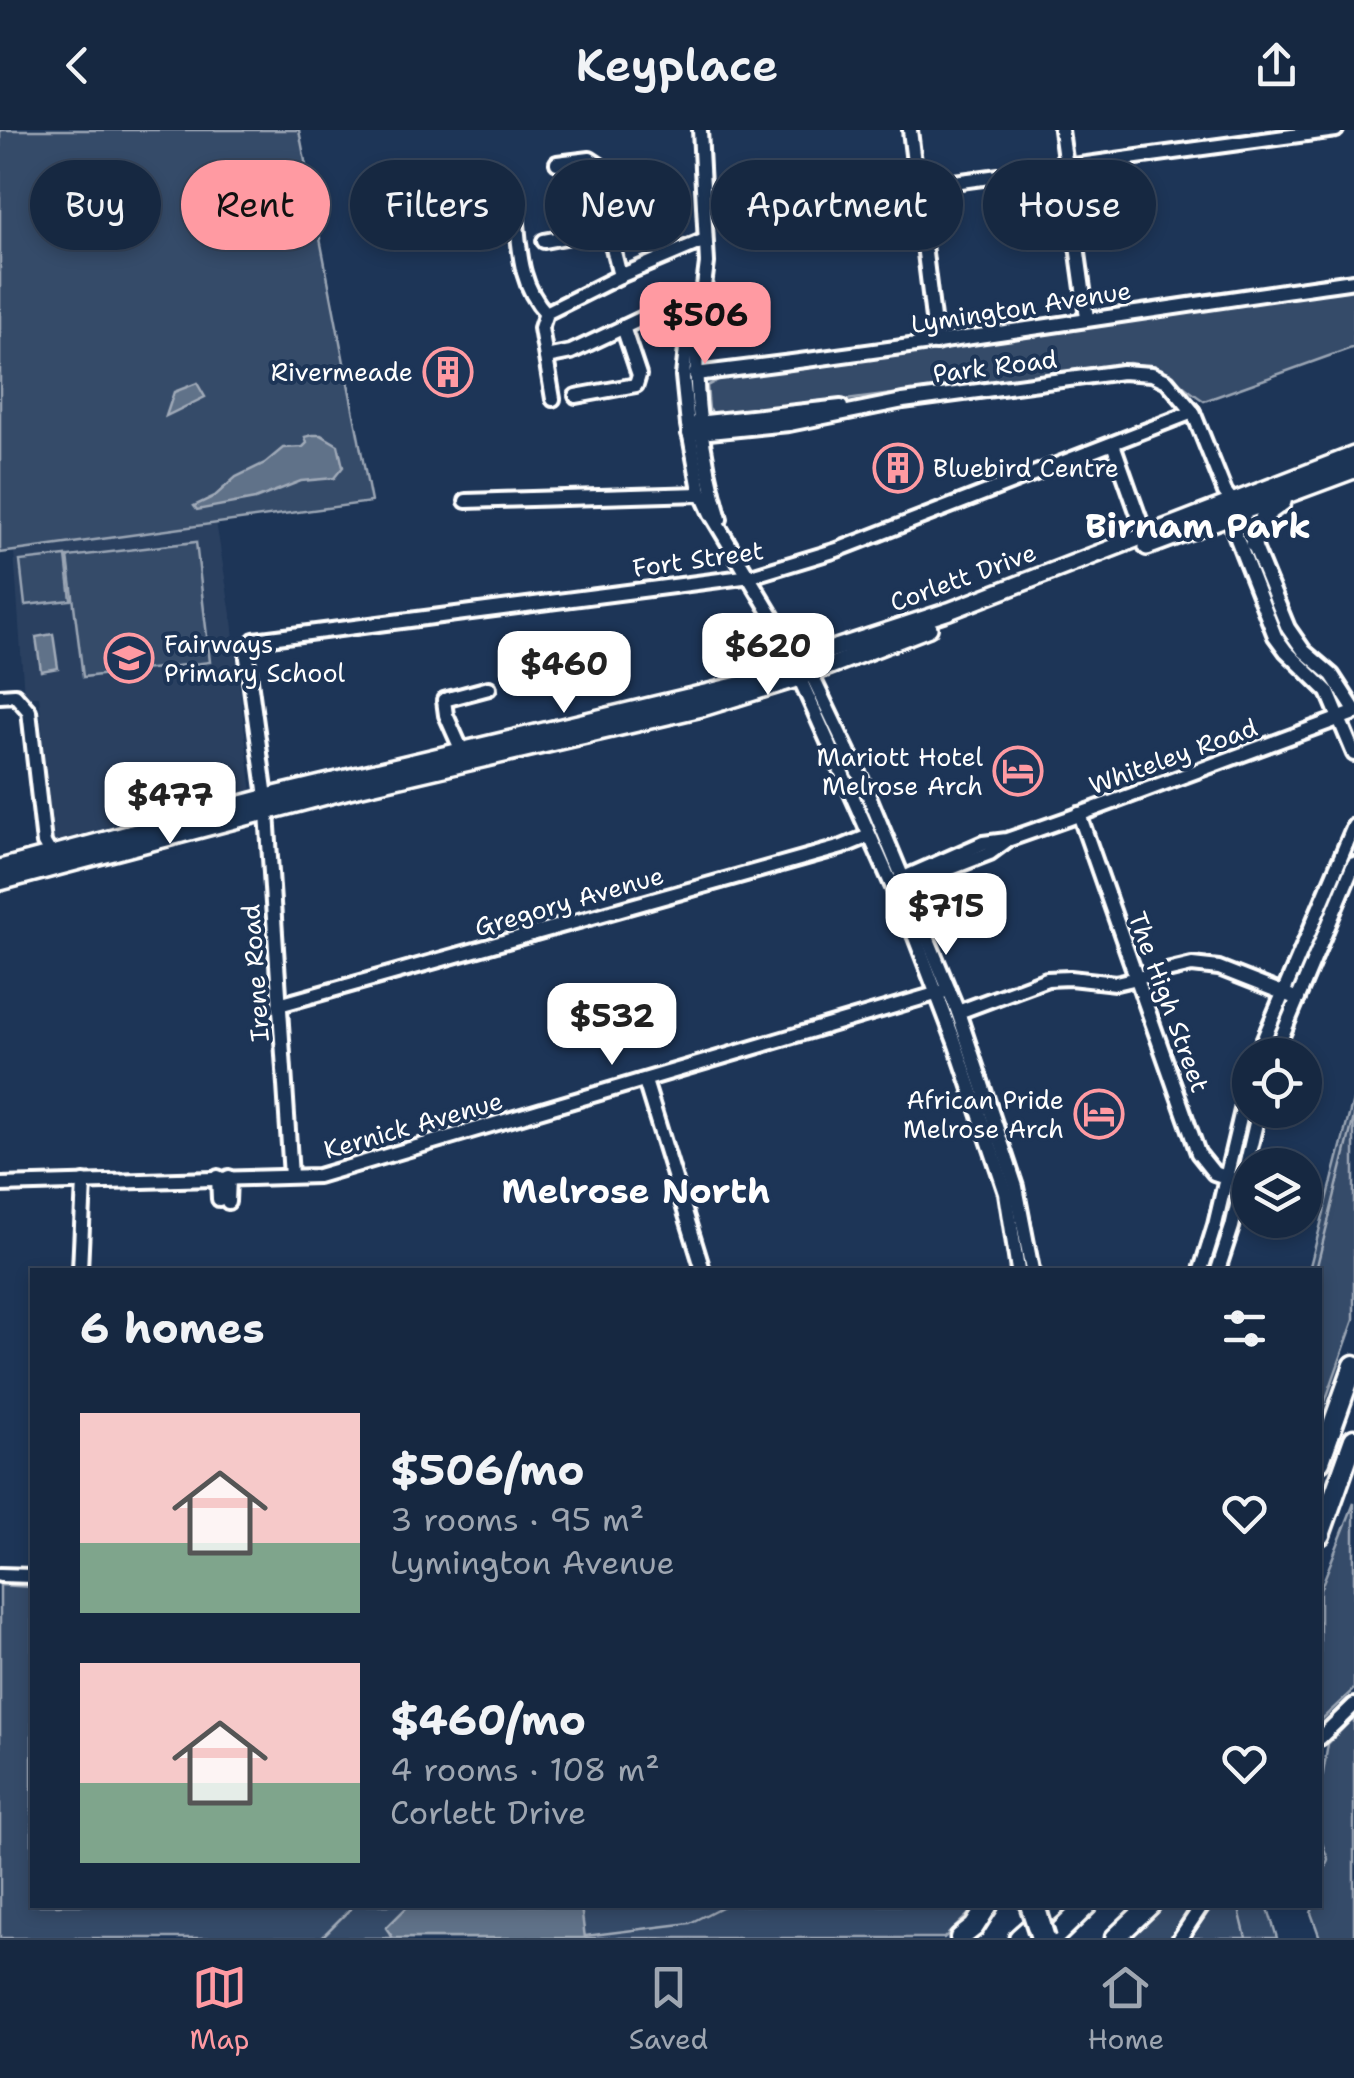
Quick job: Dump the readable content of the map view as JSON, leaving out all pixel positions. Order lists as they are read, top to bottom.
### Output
{
  "streets": {
    "main road": ["Corlett Drive"],
    "street": [
      "Lymington Avenue",
      "Park Road",
      "Fort Street",
      "Whiteley Road",
      "Gregory Avenue",
      "Irene Road",
      "The High Street",
      "Kernick Avenue"
    ]
  },
  "crossings": [
    ["Park Road", "Fort Street"],
    ["Fort Street", "Irene Road"],
    ["Corlett Drive", "Irene Road"],
    ["Whiteley Road", "The High Street"],
    ["Gregory Avenue", "Irene Road"],
    ["Irene Road", "Kernick Avenue"]
  ],
  "districts": ["Birnam Park", "Melrose North"],
  "places": {
    "building": ["Rivermeade", "Bluebird Centre"],
    "school or university": ["Fairways Primary School"],
    "hotel": ["Mariott Hotel Melrose Arch", "African Pride Melrose Arch"]
  },
  "page": {
    "header": "Keyplace",
    "chip": [
      "Buy",
      "Rent",
      "Filters",
      "New",
      "Apartment",
      "House"
    ],
    "price": [
      "$506",
      "$620",
      "$460",
      "$477",
      "$715",
      "$532"
    ],
    "heading": "6 homes",
    "list": [
      {
        "name": "$506/mo",
        "note": "3 rooms · 95 m² · Lymington Avenue"
      },
      {
        "name": "$460/mo",
        "note": "4 rooms · 108 m² · Corlett Drive"
      }
    ],
    "tabs": ["Map", "Saved", "Home"]
  }
}
